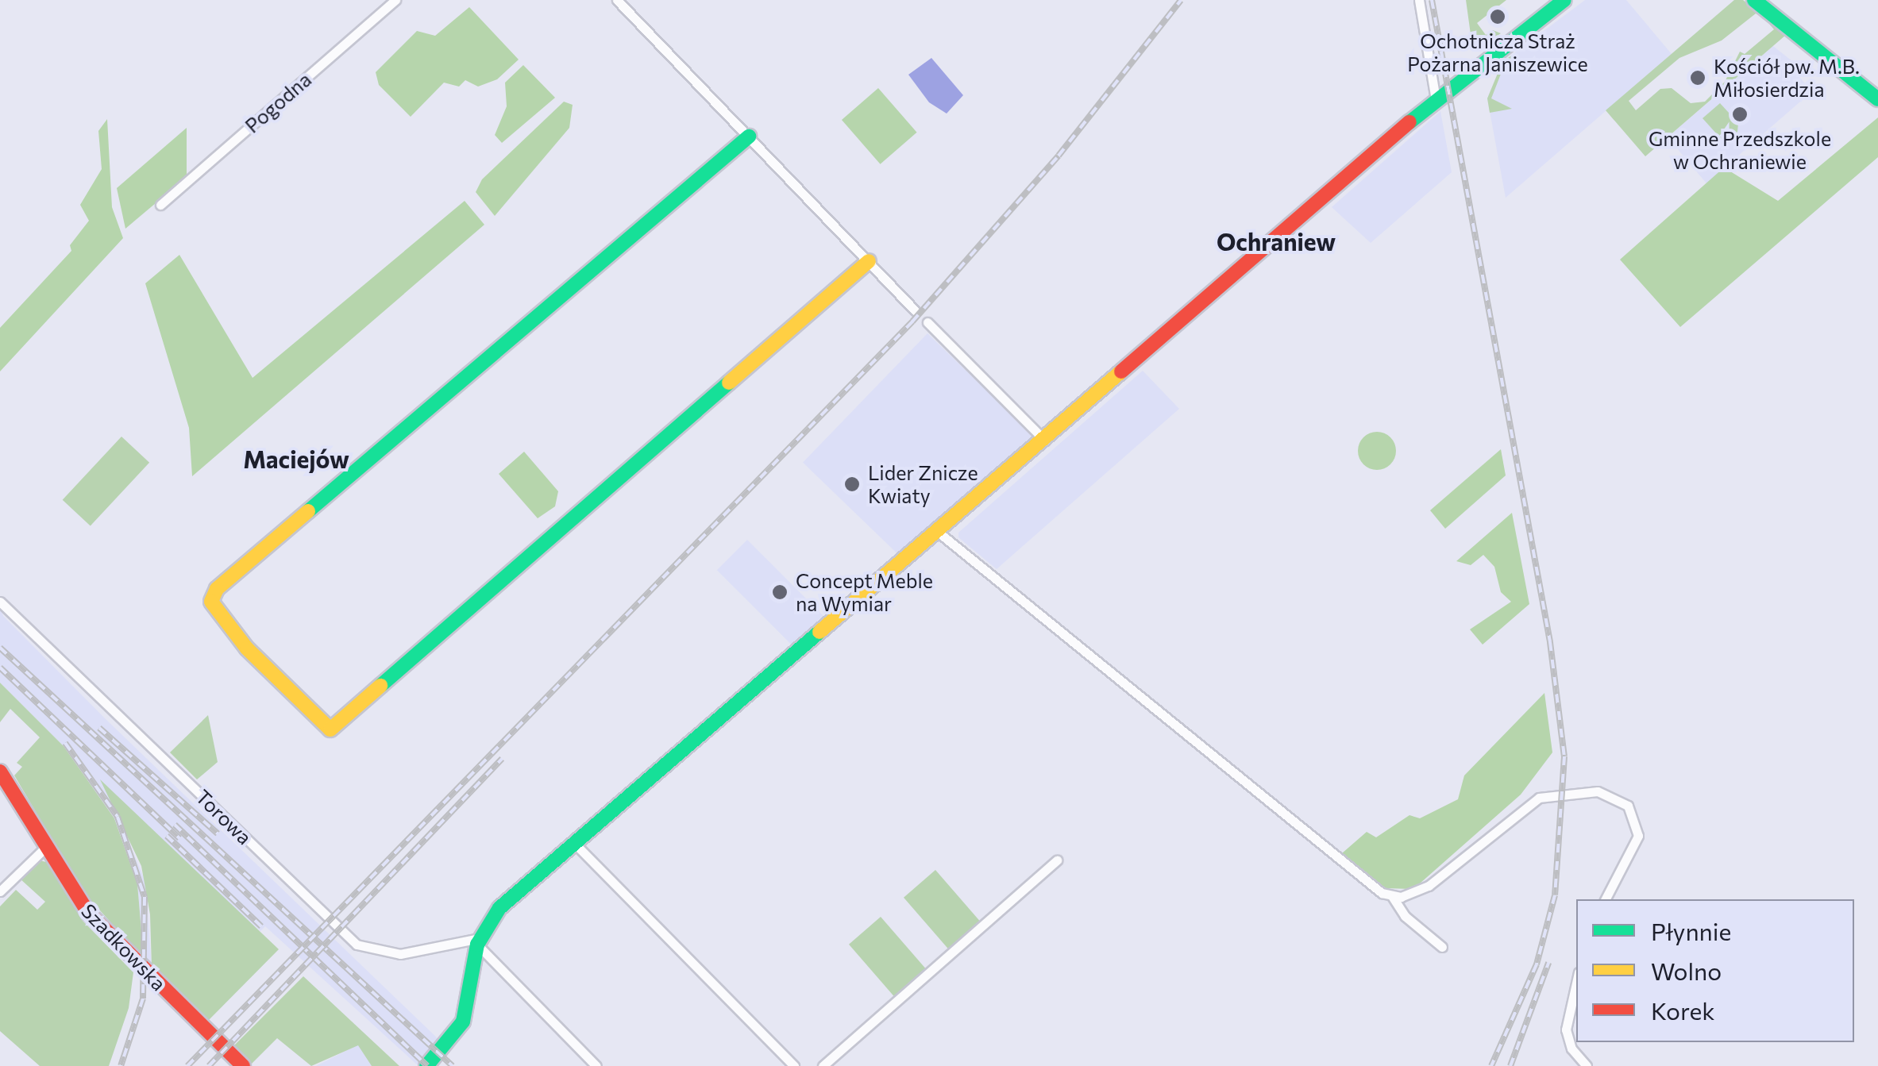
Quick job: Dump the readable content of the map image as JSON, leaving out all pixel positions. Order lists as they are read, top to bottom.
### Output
{
  "streets": {
    "street": ["Pogodna", "Torowa", "Szadkowska"]
  },
  "districts": ["Ochraniew", "Maciejów"],
  "places": [
    "Ochotnicza Straż Pożarna Janiszewice",
    "Kościół pw. M.B. Miłosierdzia",
    "Gminne Przedszkole w Ochraniewie",
    "Lider Znicze Kwiaty",
    "Concept Meble na Wymiar"
  ],
  "legend": ["Płynnie", "Wolno", "Korek"]
}
